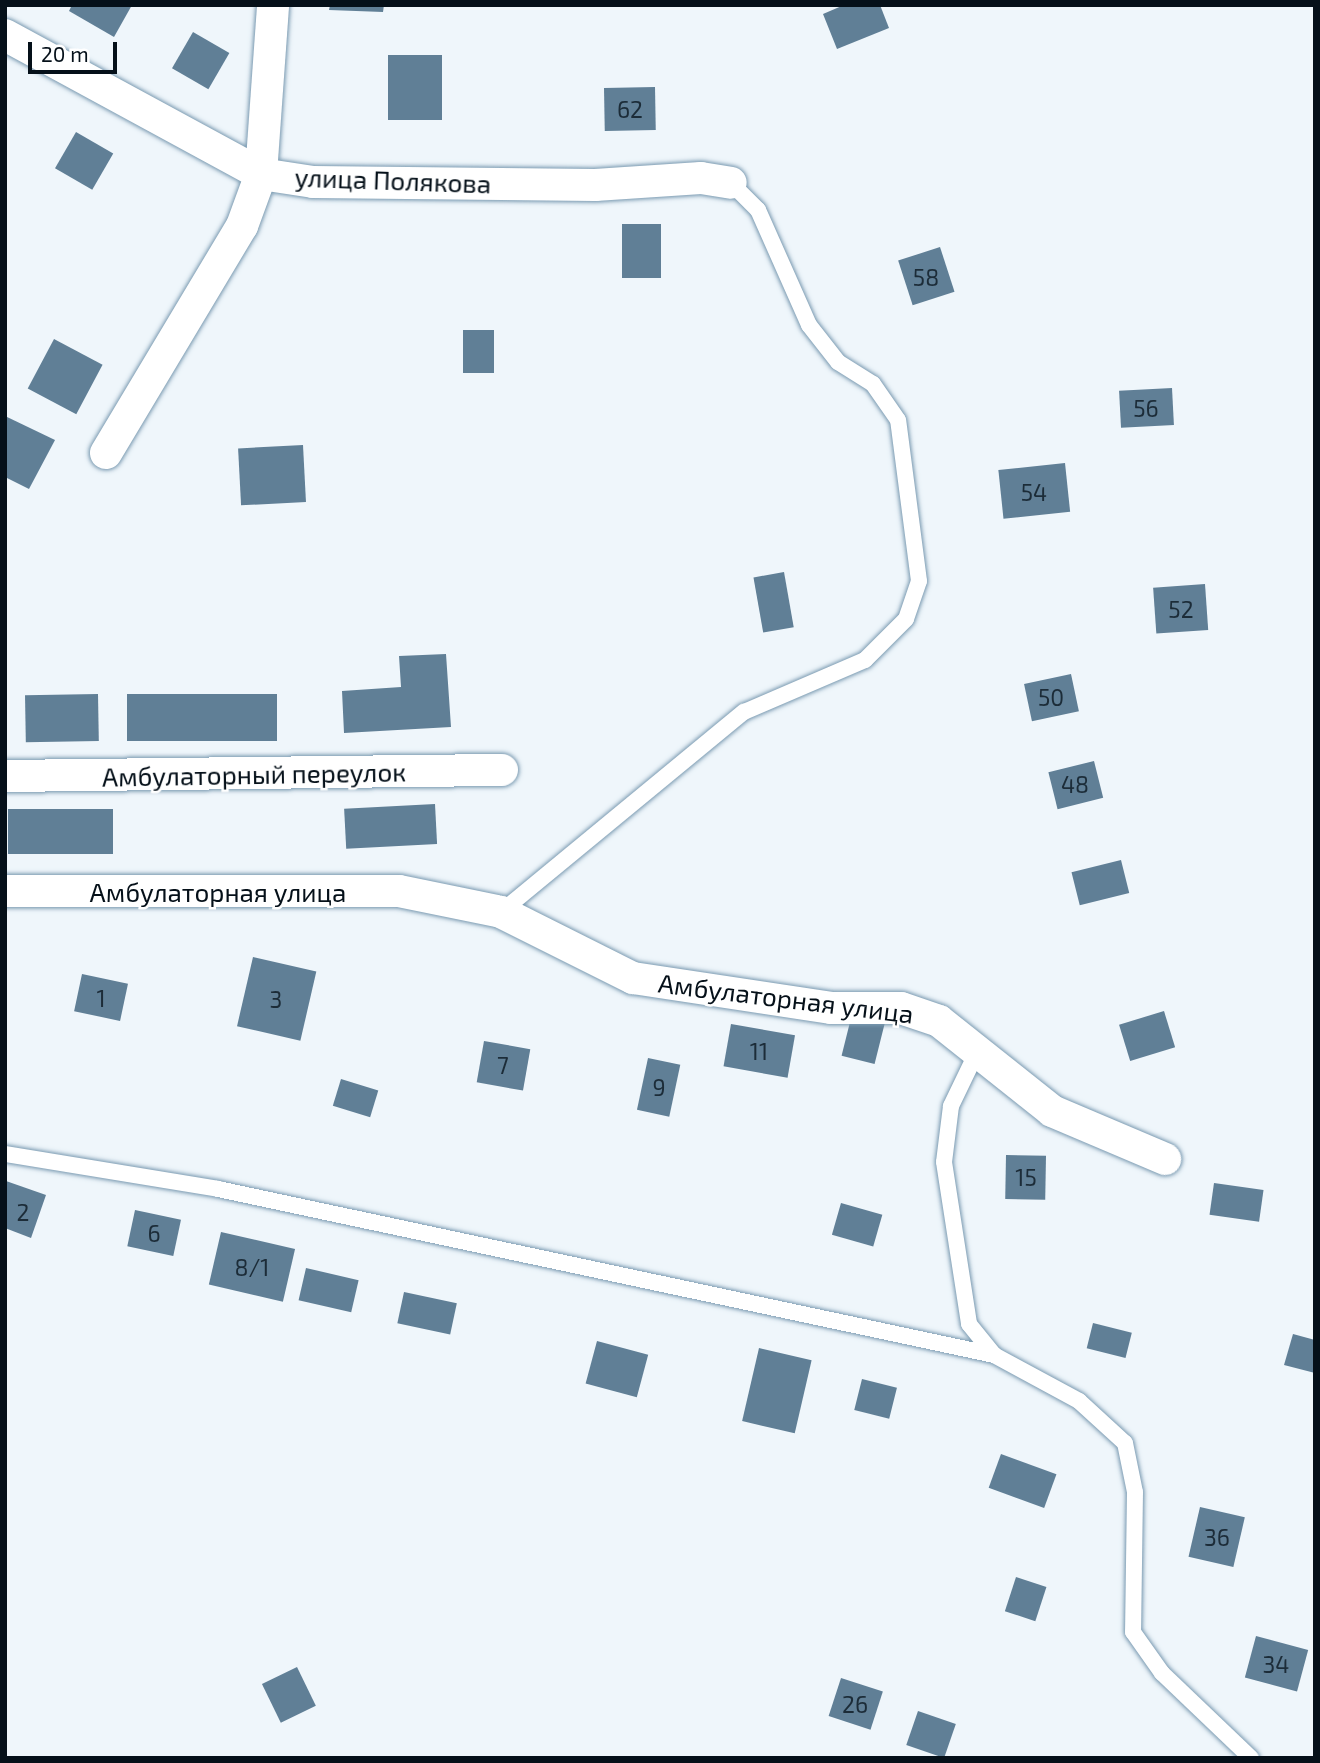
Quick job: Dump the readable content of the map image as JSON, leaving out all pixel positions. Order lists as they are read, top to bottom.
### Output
{
  "streets": {
    "street": ["улица Полякова", "Амбулаторный переулок", "Амбулаторная улица"]
  },
  "house_numbers": [
    "62",
    "58",
    "56",
    "54",
    "52",
    "50",
    "48",
    "1",
    "3",
    "11",
    "7",
    "9",
    "15",
    "2",
    "6",
    "8/1",
    "36",
    "34",
    "26"
  ],
  "scale_bar": "20 m"
}
